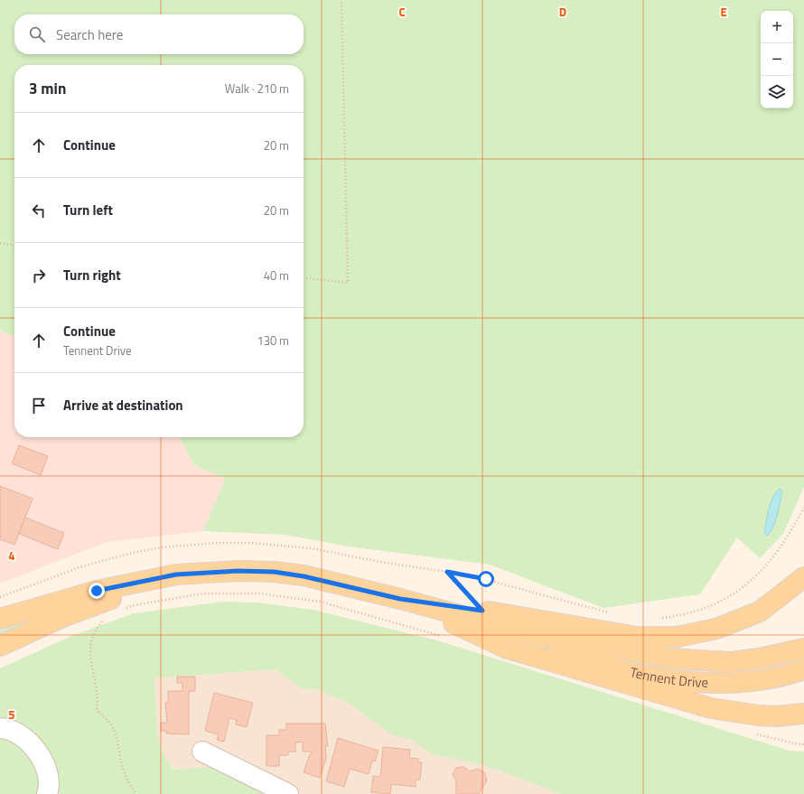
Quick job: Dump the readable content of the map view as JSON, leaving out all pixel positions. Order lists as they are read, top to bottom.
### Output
{
  "streets": {
    "main road": ["Tennent Drive"]
  },
  "page": {
    "map_buttons": ["+", "−"],
    "search": "Search here",
    "heading": ["3 min", "Walk · 210 m"],
    "list": [
      ["Continue", "20 m"],
      ["Turn left", "20 m"],
      ["Turn right", "40 m"],
      ["Continue", "Tennent Drive", "130 m"],
      "Arrive at destination"
    ]
  },
  "grid": {
    "columns": ["C", "D", "E"],
    "rows": ["4", "5"]
  }
}
